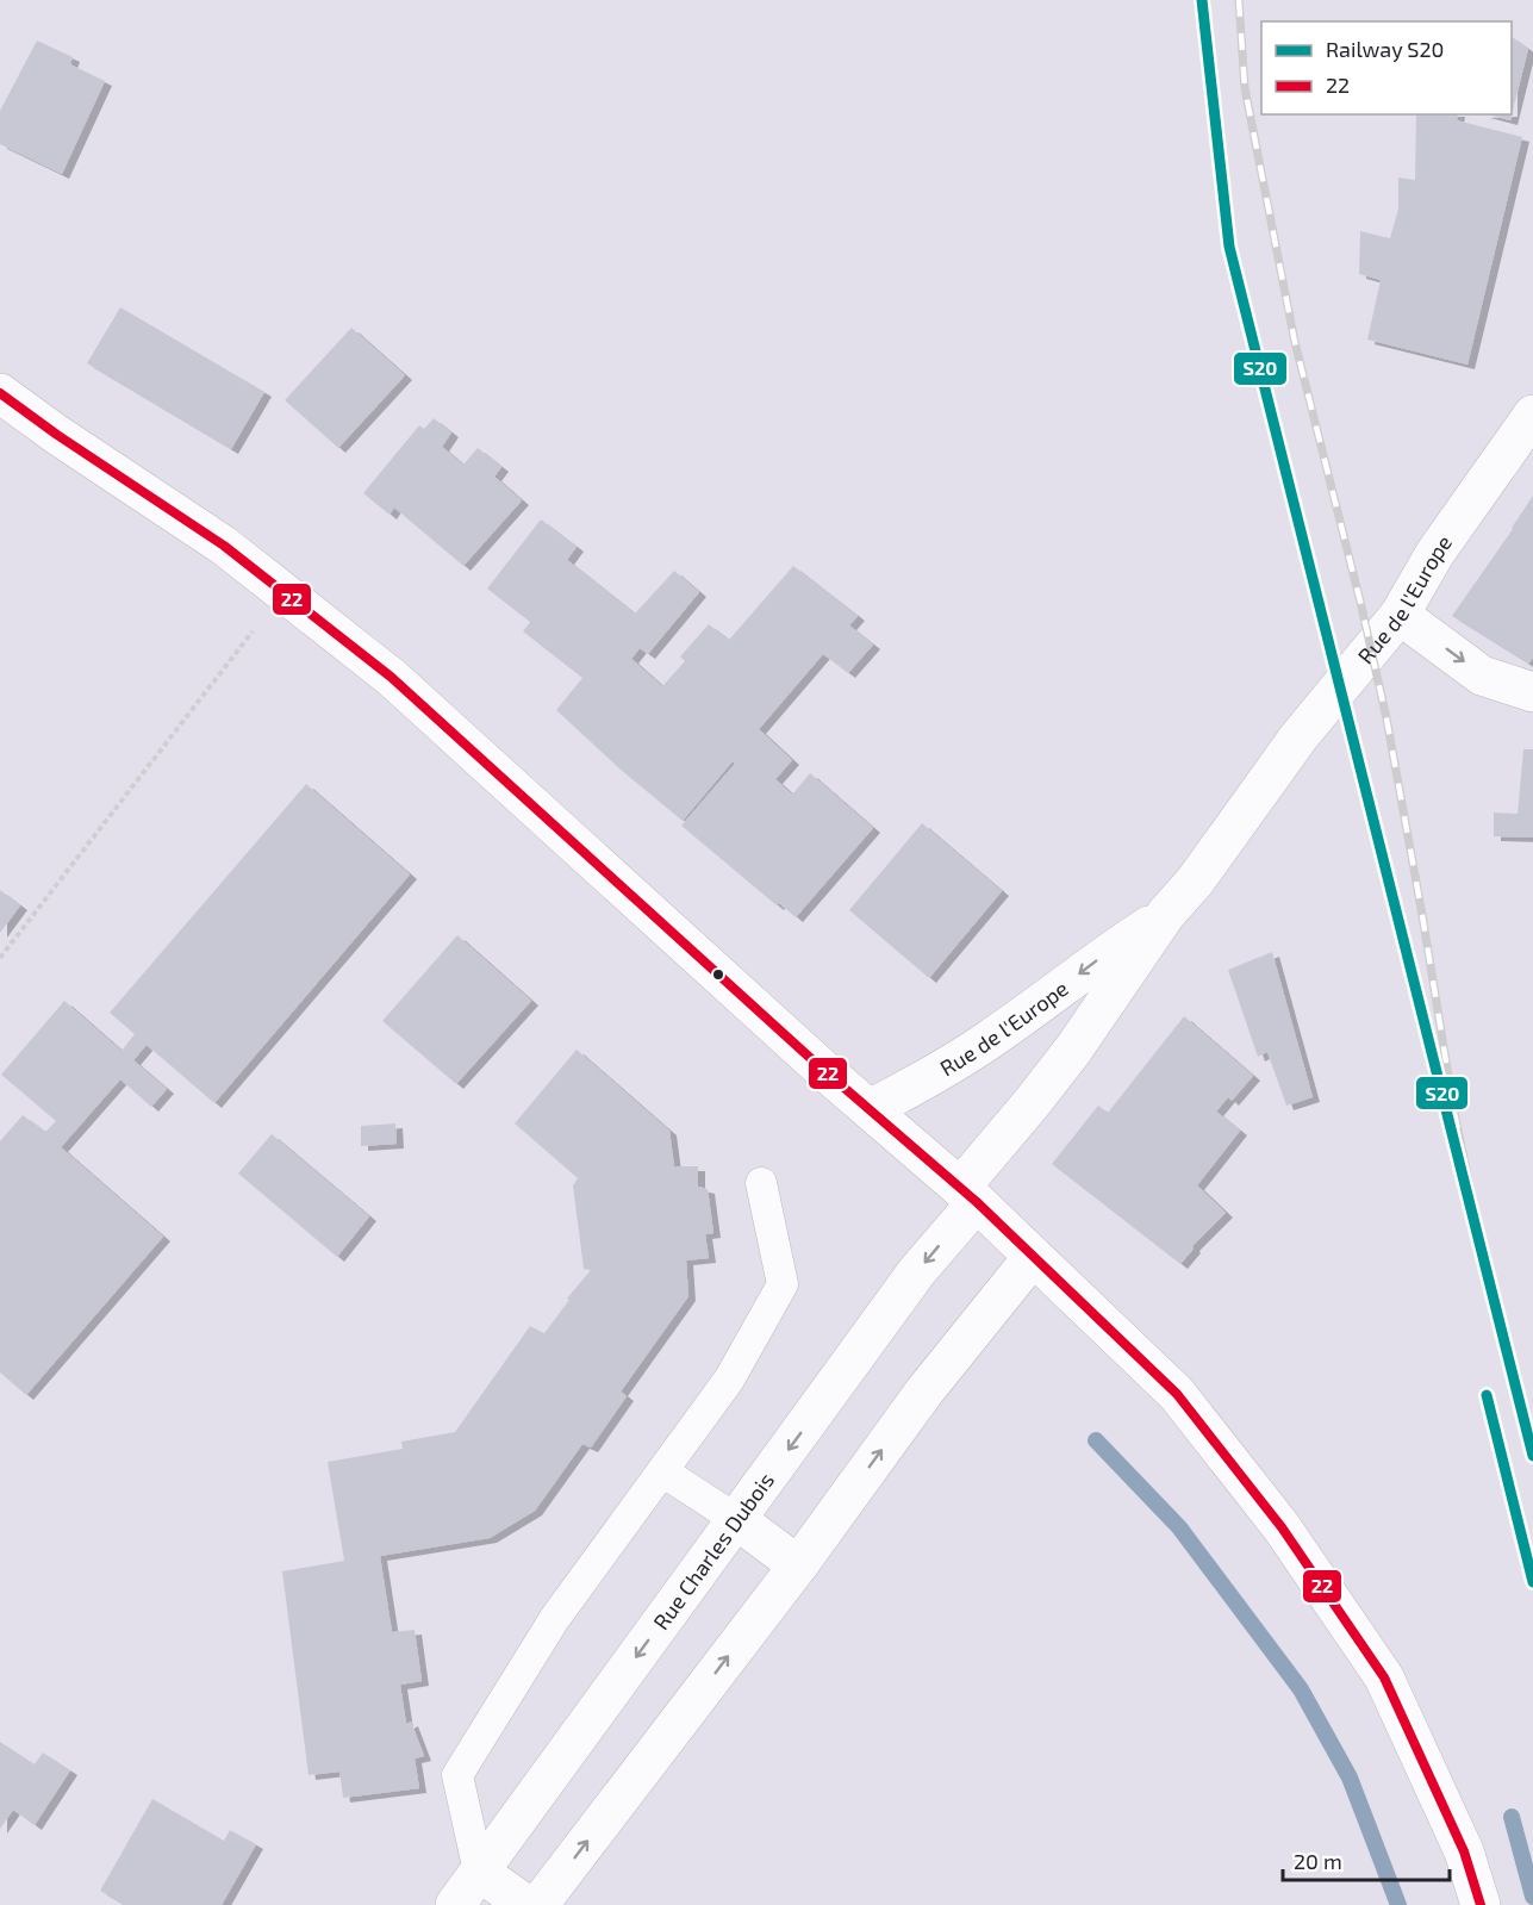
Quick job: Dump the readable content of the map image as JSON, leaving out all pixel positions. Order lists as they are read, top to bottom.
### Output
{
  "streets": {
    "street": ["Rue de l'Europe", "Rue Charles Dubois"]
  },
  "crossings": [
    ["Rue de l'Europe", "Rue Charles Dubois"]
  ],
  "lines": ["rail line S20", "transit line 22"],
  "legend": ["Railway S20", "22"],
  "scale_bar": "20 m"
}
